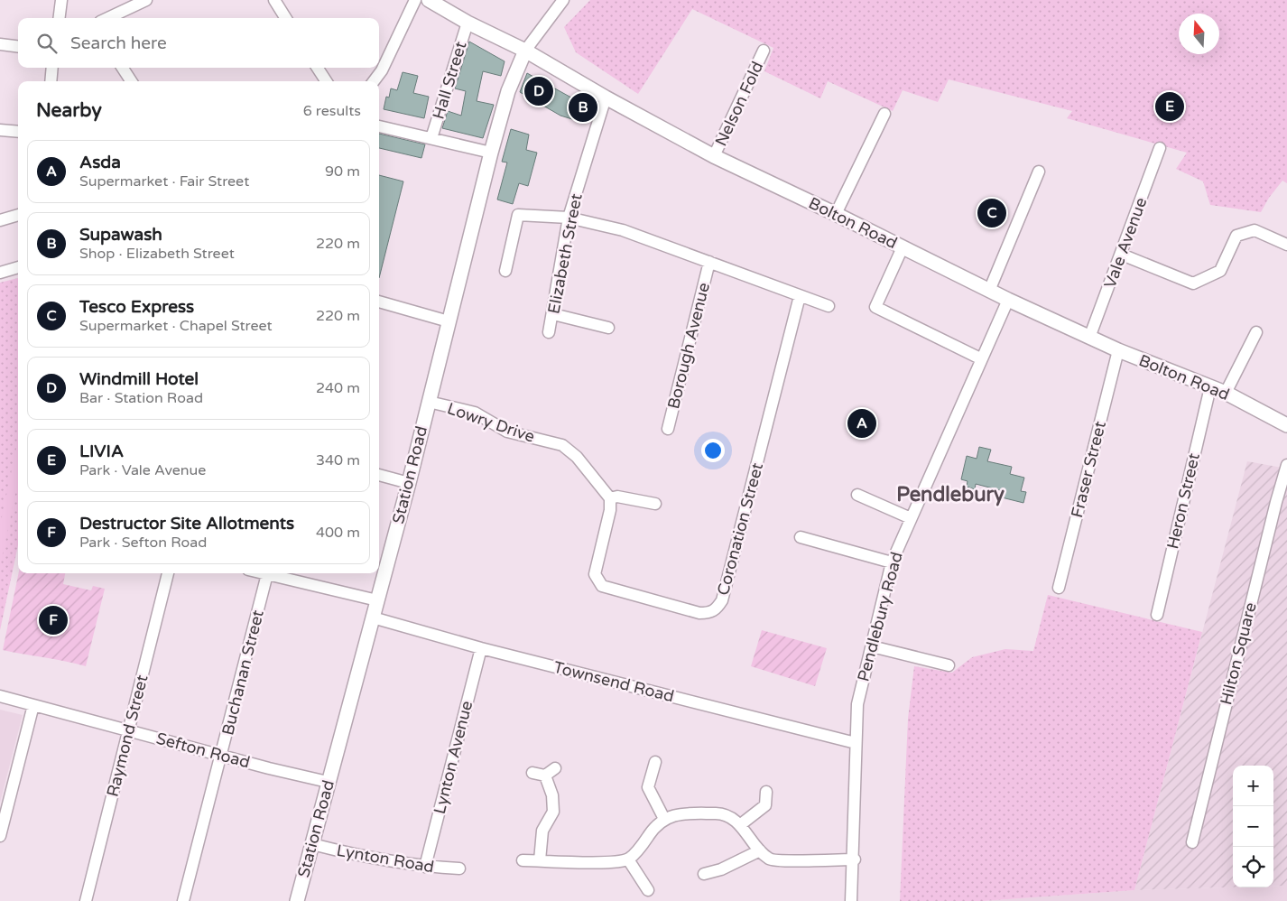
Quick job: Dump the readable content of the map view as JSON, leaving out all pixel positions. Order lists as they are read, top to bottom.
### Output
{
  "streets": {
    "main road": ["Bolton Road", "Station Road"],
    "street": [
      "Hall Street",
      "Nelson Fold",
      "Vale Avenue",
      "Elizabeth Street",
      "Borough Avenue",
      "Lowry Drive",
      "Fraser Street",
      "Heron Street",
      "Coronation Street",
      "Pendlebury Road",
      "Hilton Square",
      "Buchanan Street",
      "Townsend Road",
      "Raymond Street",
      "Sefton Road",
      "Lynton Avenue",
      "Lynton Road"
    ]
  },
  "crossings": [
    ["Hall Street", "Bolton Road"],
    ["Nelson Fold", "Bolton Road"],
    ["Bolton Road", "Vale Avenue"],
    ["Bolton Road", "Elizabeth Street"],
    ["Bolton Road", "Fraser Street"],
    ["Bolton Road", "Station Road"],
    ["Bolton Road", "Heron Street"],
    ["Bolton Road", "Pendlebury Road"],
    ["Lowry Drive", "Station Road"],
    ["Lowry Drive", "Coronation Street"],
    ["Station Road", "Townsend Road"],
    ["Station Road", "Sefton Road"],
    ["Station Road", "Lynton Road"],
    ["Pendlebury Road", "Townsend Road"],
    ["Buchanan Street", "Sefton Road"],
    ["Townsend Road", "Lynton Avenue"],
    ["Raymond Street", "Sefton Road"],
    ["Lynton Avenue", "Lynton Road"]
  ],
  "districts": ["Pendlebury"],
  "north": "top",
  "page": {
    "search": "Search here",
    "pins": [
      "D",
      "E",
      "B",
      "C",
      "A",
      "F"
    ],
    "heading": ["Nearby", "6 results"],
    "list": [
      {
        "mark": "A",
        "name": "Asda",
        "note": "Supermarket · Fair Street",
        "value": "90 m"
      },
      {
        "mark": "B",
        "name": "Supawash",
        "note": "Shop · Elizabeth Street",
        "value": "220 m"
      },
      {
        "mark": "C",
        "name": "Tesco Express",
        "note": "Supermarket · Chapel Street",
        "value": "220 m"
      },
      {
        "mark": "D",
        "name": "Windmill Hotel",
        "note": "Bar · Station Road",
        "value": "240 m"
      },
      {
        "mark": "E",
        "name": "LIVIA",
        "note": "Park · Vale Avenue",
        "value": "340 m"
      },
      {
        "mark": "F",
        "name": "Destructor Site Allotments",
        "note": "Park · Sefton Road",
        "value": "400 m"
      }
    ],
    "map_buttons": ["+", "−"]
  }
}
